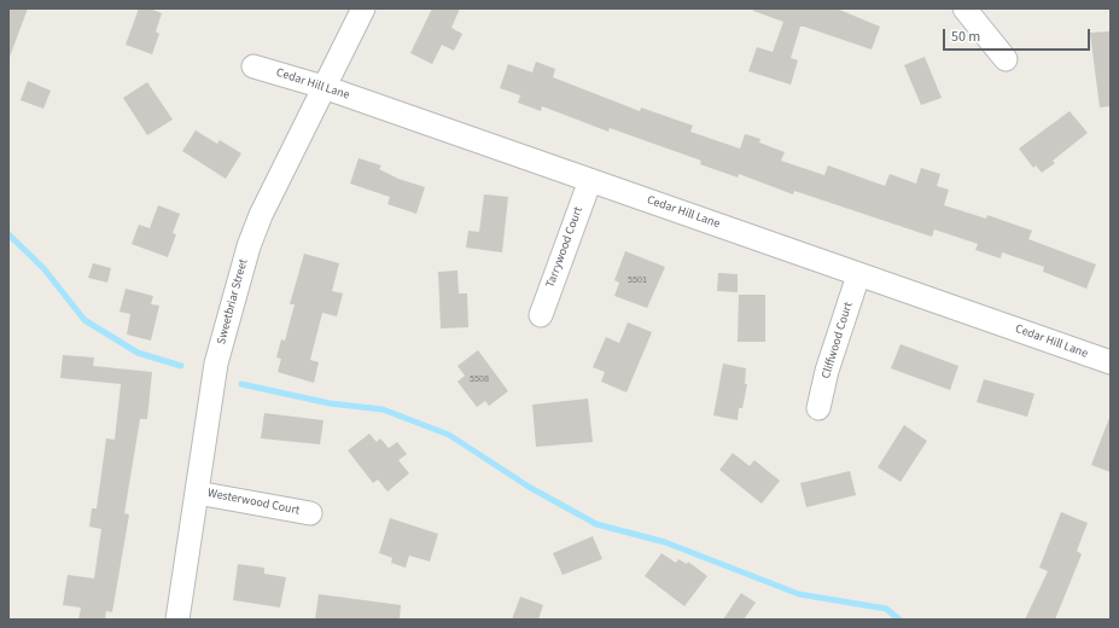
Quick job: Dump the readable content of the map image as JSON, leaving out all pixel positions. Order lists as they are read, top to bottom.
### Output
{
  "streets": {
    "street": [
      "Cedar Hill Lane",
      "Tarrywood Court",
      "Sweetbriar Street",
      "Cliffwood Court",
      "Westerwood Court"
    ]
  },
  "crossings": [
    ["Cedar Hill Lane", "Tarrywood Court"],
    ["Cedar Hill Lane", "Sweetbriar Street"],
    ["Cedar Hill Lane", "Cliffwood Court"],
    ["Sweetbriar Street", "Westerwood Court"]
  ],
  "house_numbers": ["5501", "5508"],
  "scale_bar": "50 m"
}
